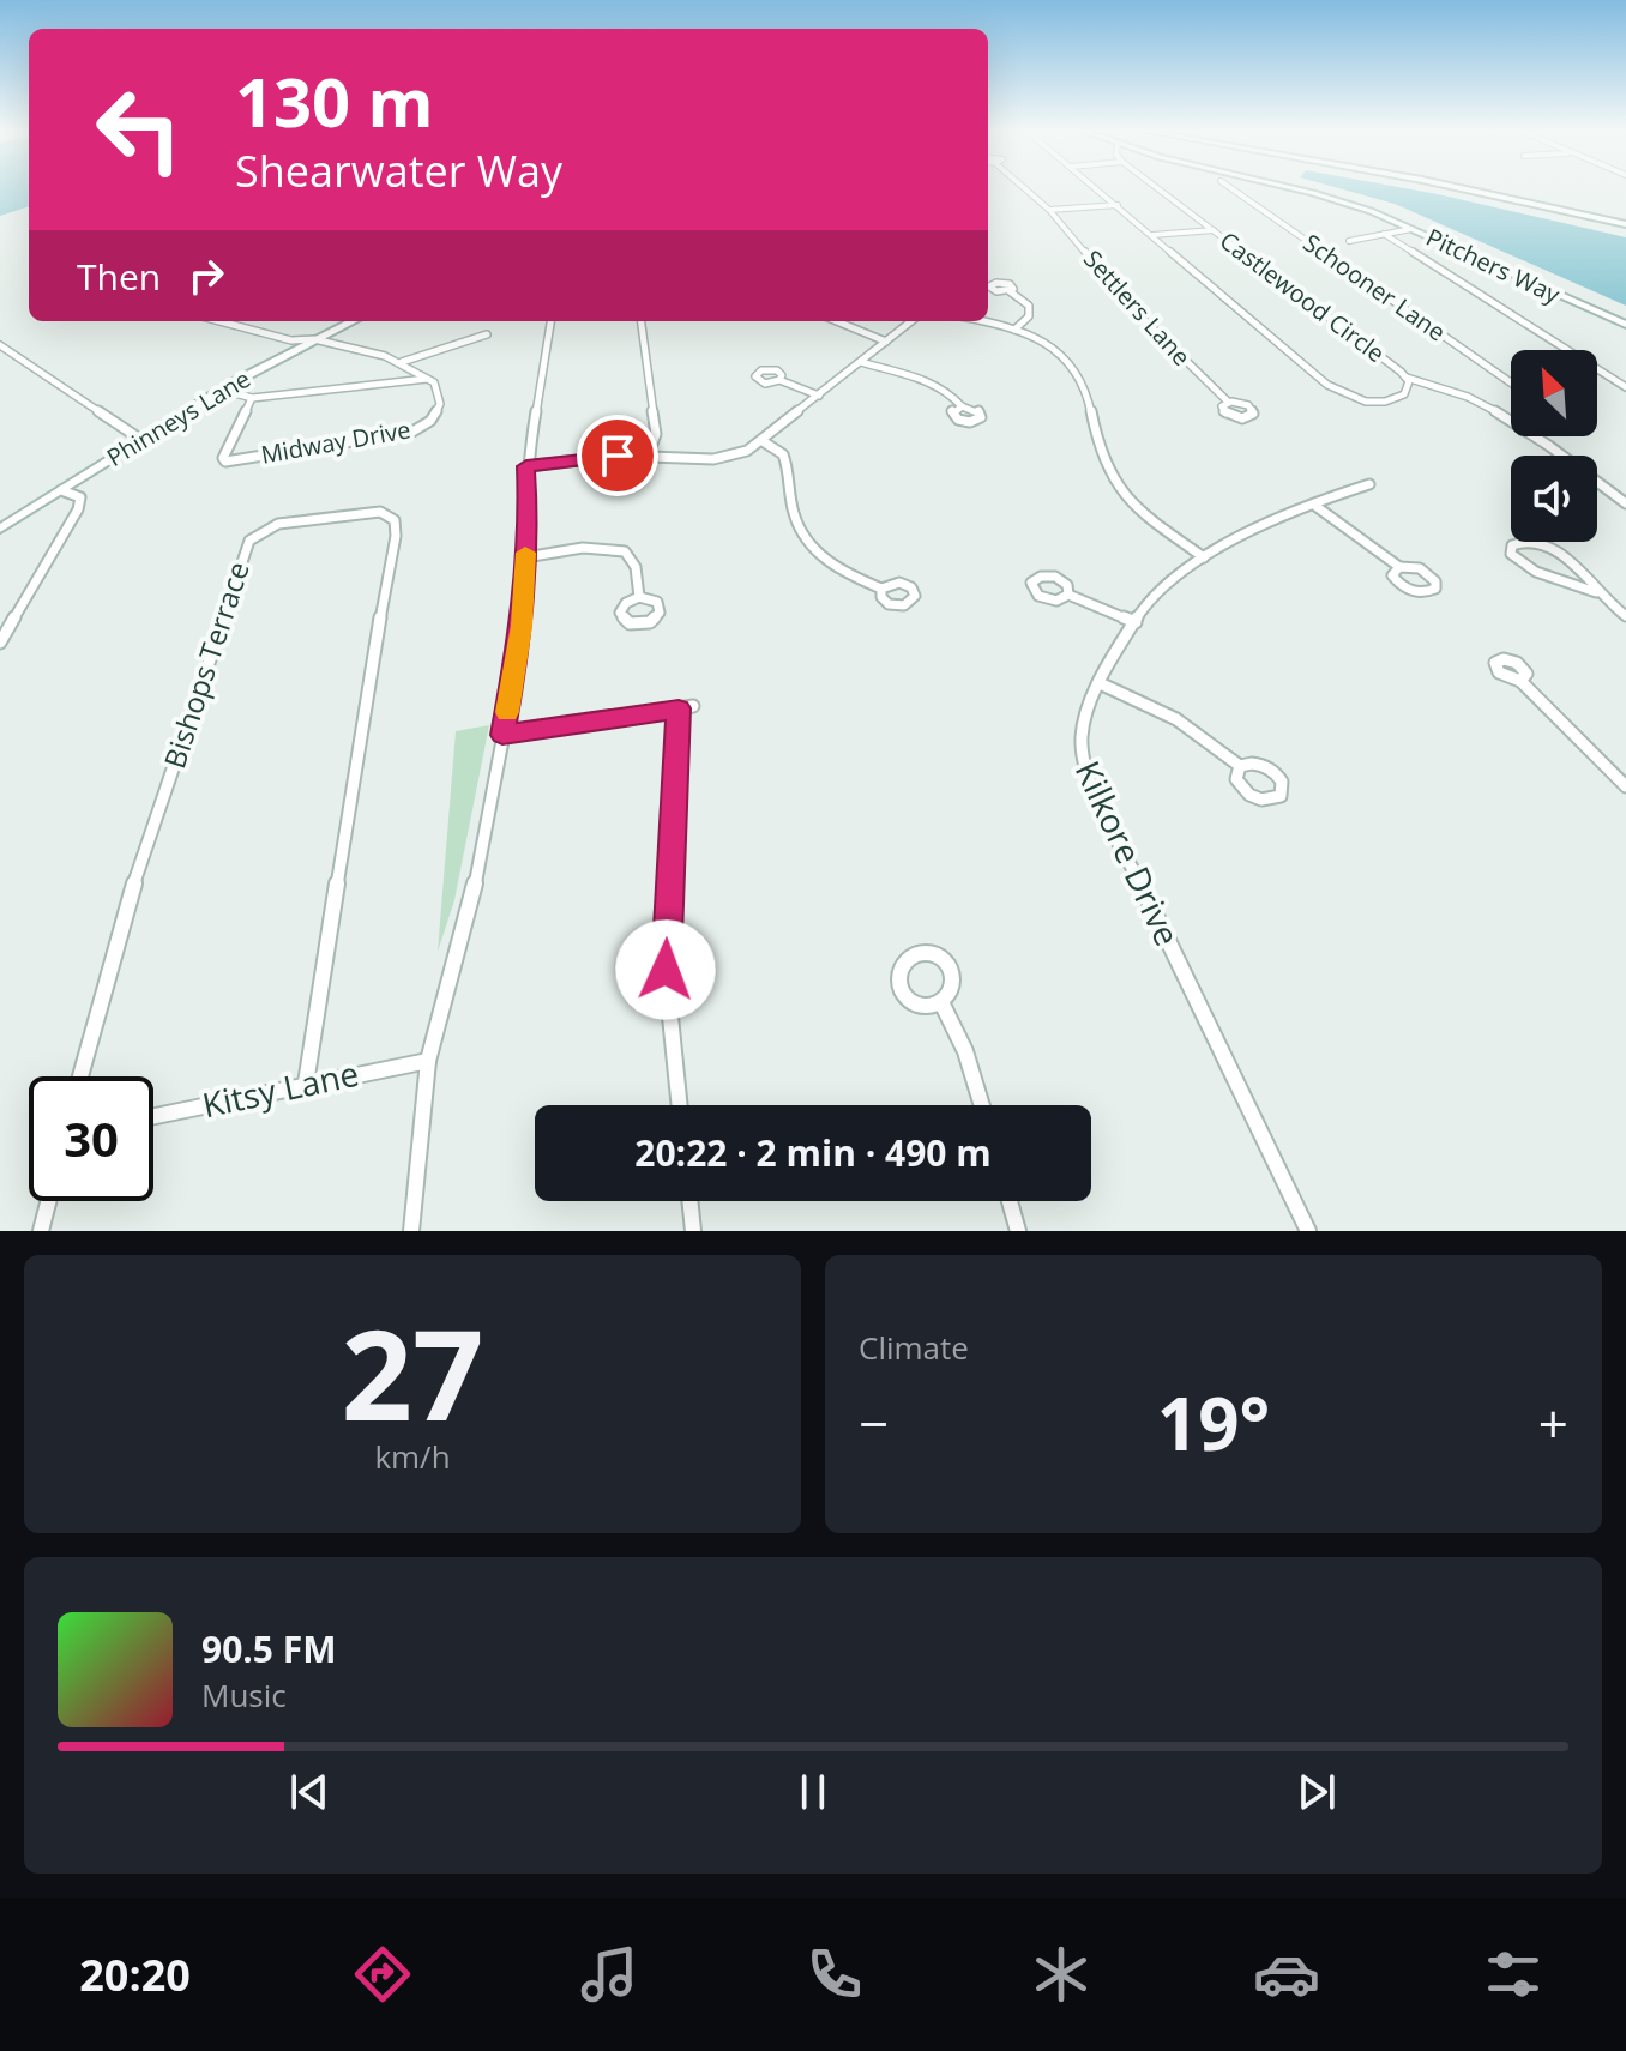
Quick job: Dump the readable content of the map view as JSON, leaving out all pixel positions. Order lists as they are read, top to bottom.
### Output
{
  "streets": {
    "main road": ["Pitchers Way", "Phinneys Lane"],
    "street": [
      "Schooner Lane",
      "Castlewood Circle",
      "Settlers Lane",
      "Midway Drive",
      "Bishops Terrace",
      "Kilkore Drive",
      "Kitsy Lane"
    ]
  },
  "crossings": [
    ["Castlewood Circle", "Settlers Lane"],
    ["Phinneys Lane", "Midway Drive"],
    ["Bishops Terrace", "Kitsy Lane"]
  ],
  "north": "top left",
  "page": {
    "turn": ["130 m", "Shearwater Way"],
    "then": "Then",
    "limit": "30",
    "trip": "20:22 · 2 min · 490 m",
    "tile": [
      ["27", "km/h"],
      "Climate"
    ],
    "heat": ["−", "19°", "+"],
    "song": ["90.5 FM", "Music"],
    "tabs": "20:20"
  }
}
